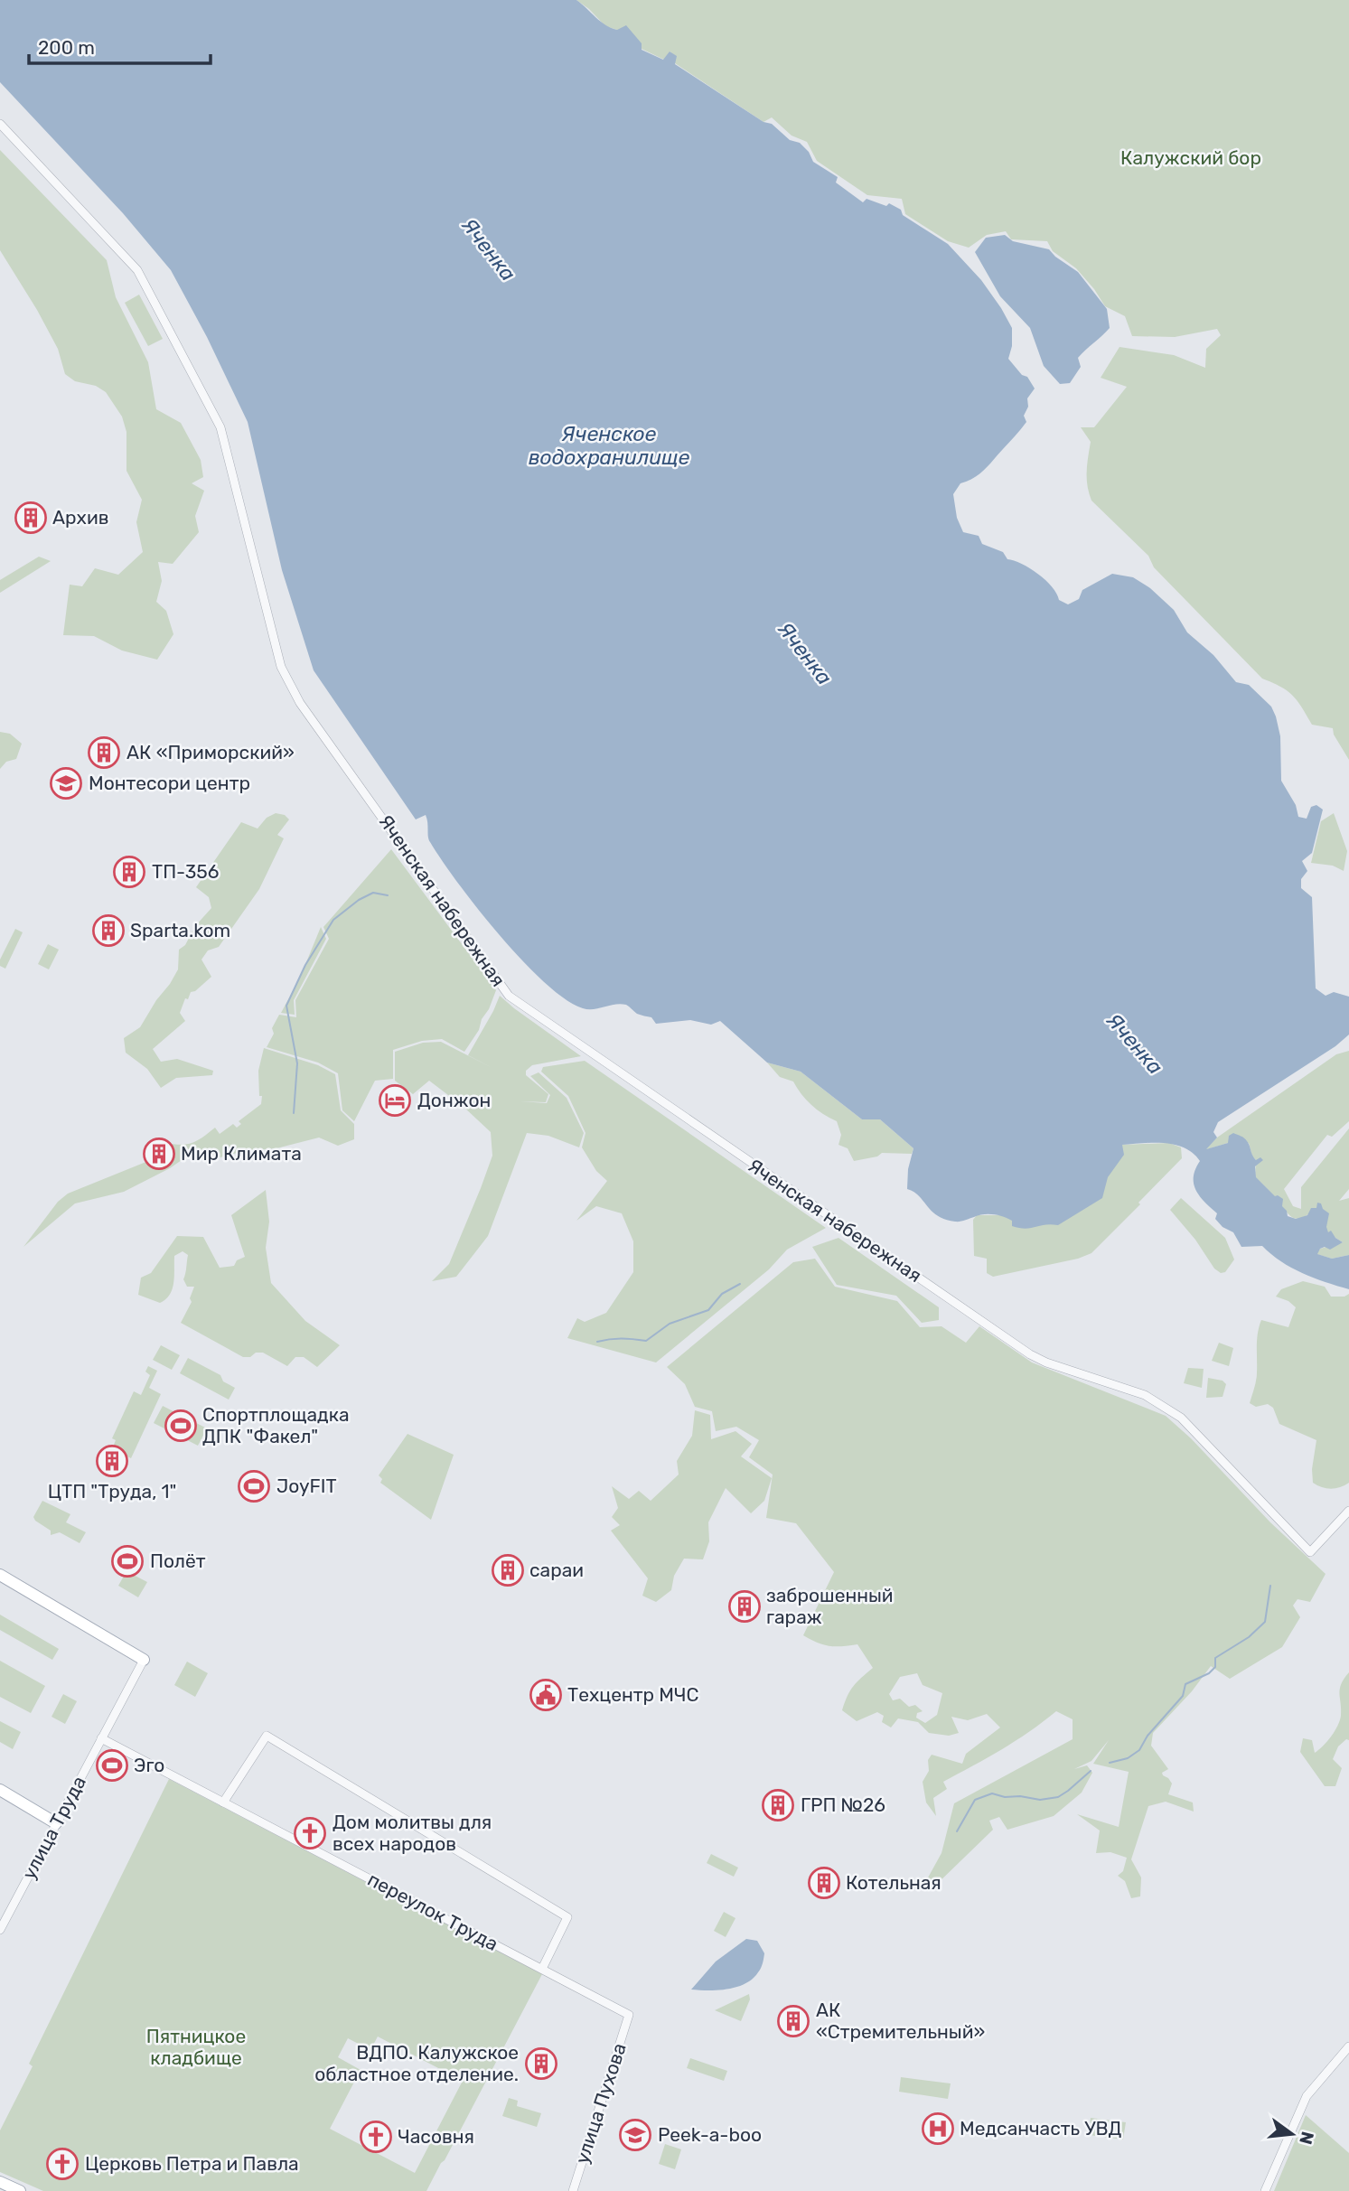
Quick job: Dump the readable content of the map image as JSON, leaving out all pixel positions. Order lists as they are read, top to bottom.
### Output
{
  "streets": {
    "street": [
      "Яченская набережная",
      "улица Труда",
      "переулок Труда",
      "улица Пухова"
    ]
  },
  "crossings": [
    ["улица Труда", "переулок Труда"],
    ["переулок Труда", "улица Пухова"]
  ],
  "water": ["Яченка", "Яченское водохранилище"],
  "parks": ["Калужский бор", "Пятницкое кладбище"],
  "places": {
    "building": [
      "Архив",
      "АК «Приморский»",
      "ТП-356",
      "Sparta.kom",
      "Мир Климата",
      "ЦТП \"Труда, 1\"",
      "сараи",
      "заброшенный гараж",
      "ГРП №26",
      "Котельная",
      "АК «Стремительный»",
      "ВДПО. Калужское областное отделение."
    ],
    "school or university": ["Монтесори центр", "Peek-a-boo"],
    "hotel": ["Донжон"],
    "sports": [
      "Спортплощадка ДПК \"Факел\"",
      "JoyFIT",
      "Полёт",
      "Эго"
    ],
    "public building": ["Техцентр МЧС"],
    "church": ["Дом молитвы для всех народов", "Часовня", "Церковь Петра и Павла"],
    "hospital": ["Медсанчасть УВД"]
  },
  "scale_bar": "200 m",
  "north": "right"
}
